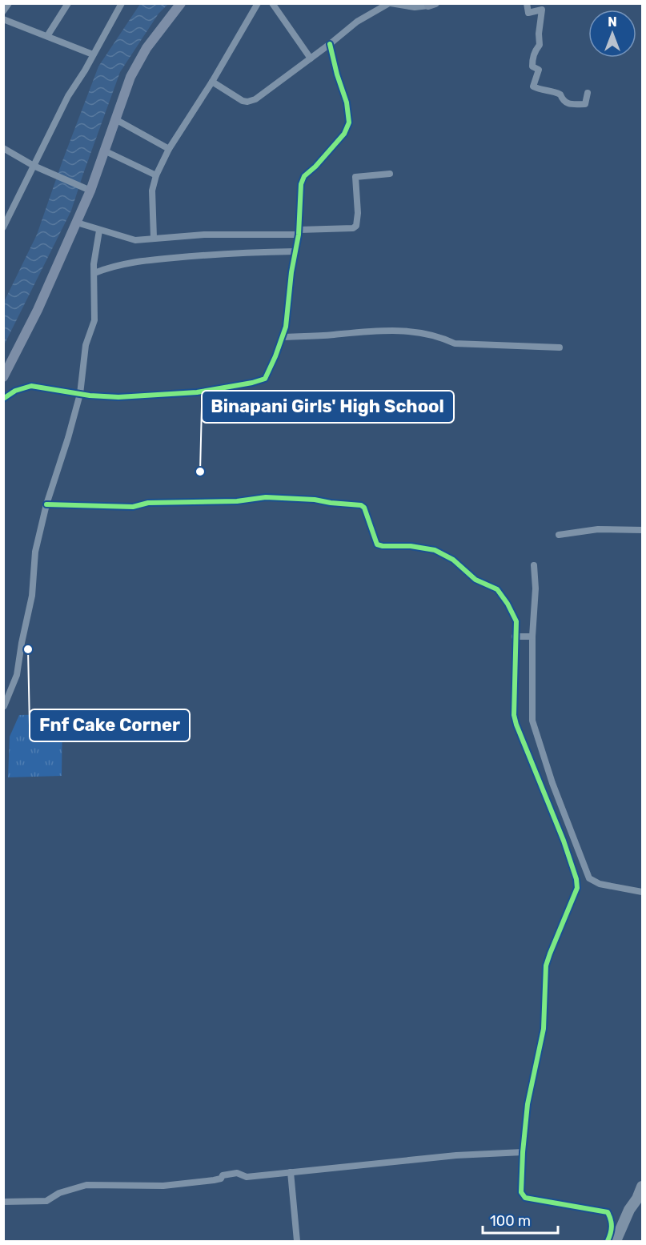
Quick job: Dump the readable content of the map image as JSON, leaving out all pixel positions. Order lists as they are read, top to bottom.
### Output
{
  "places": ["Binapani Girls' High School", "Fnf Cake Corner"],
  "scale_bar": "100 m",
  "north": "top"
}
